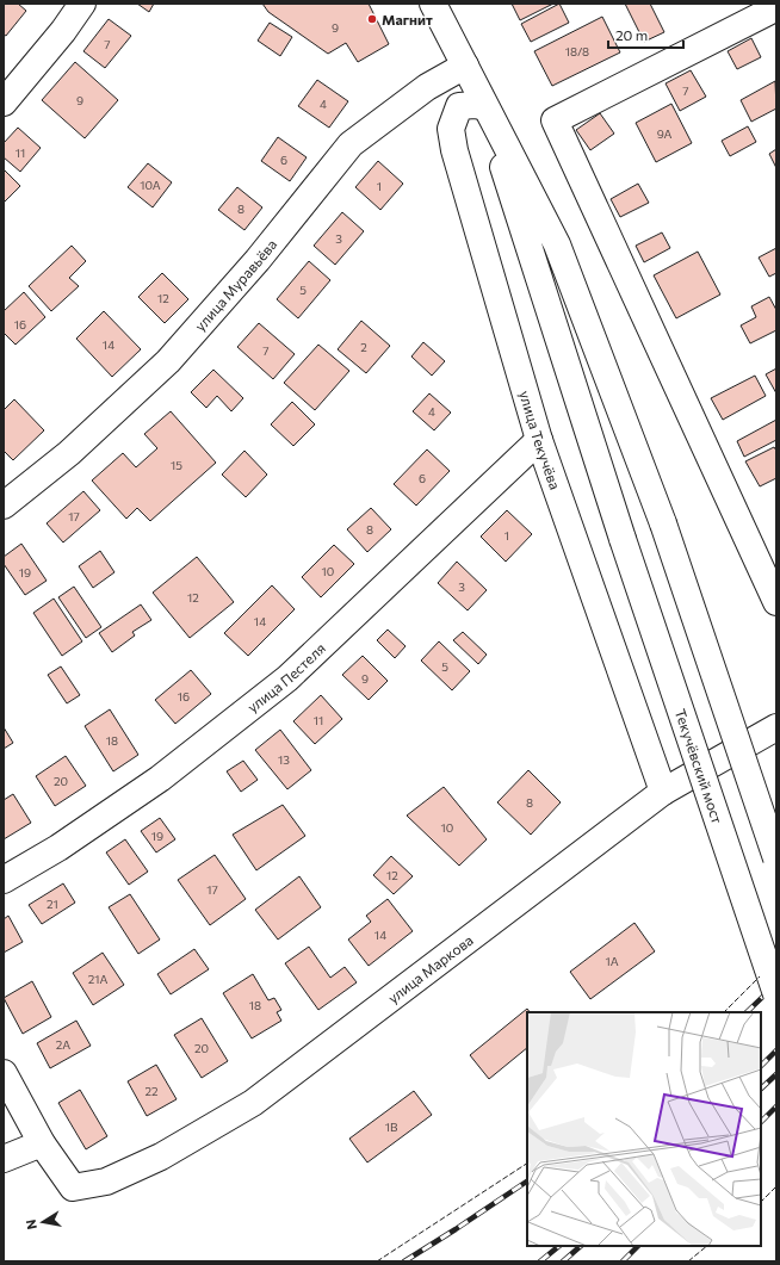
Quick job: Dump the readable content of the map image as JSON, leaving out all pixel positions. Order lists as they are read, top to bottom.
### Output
{
  "streets": {
    "street": [
      "улица Муравьёва",
      "улица Текучёва",
      "улица Пестеля",
      "Текучёвский мост",
      "улица Маркова"
    ]
  },
  "crossings": [
    ["улица Текучёва", "улица Пестеля"],
    ["улица Текучёва", "Текучёвский мост"],
    ["улица Текучёва", "улица Маркова"]
  ],
  "places": ["Магнит"],
  "house_numbers": [
    "9",
    "7",
    "18/8",
    "7",
    "9",
    "4",
    "9А",
    "11",
    "6",
    "10А",
    "1",
    "8",
    "3",
    "5",
    "12",
    "16",
    "14",
    "2",
    "7",
    "4",
    "15",
    "6",
    "17",
    "8",
    "1",
    "10",
    "19",
    "3",
    "12",
    "14",
    "5",
    "9",
    "16",
    "11",
    "18",
    "13",
    "20",
    "8",
    "10",
    "19",
    "12",
    "17",
    "21",
    "14",
    "1А",
    "21А",
    "18",
    "2А",
    "20",
    "22",
    "1В"
  ],
  "scale_bar": "20 m",
  "north": "left"
}
